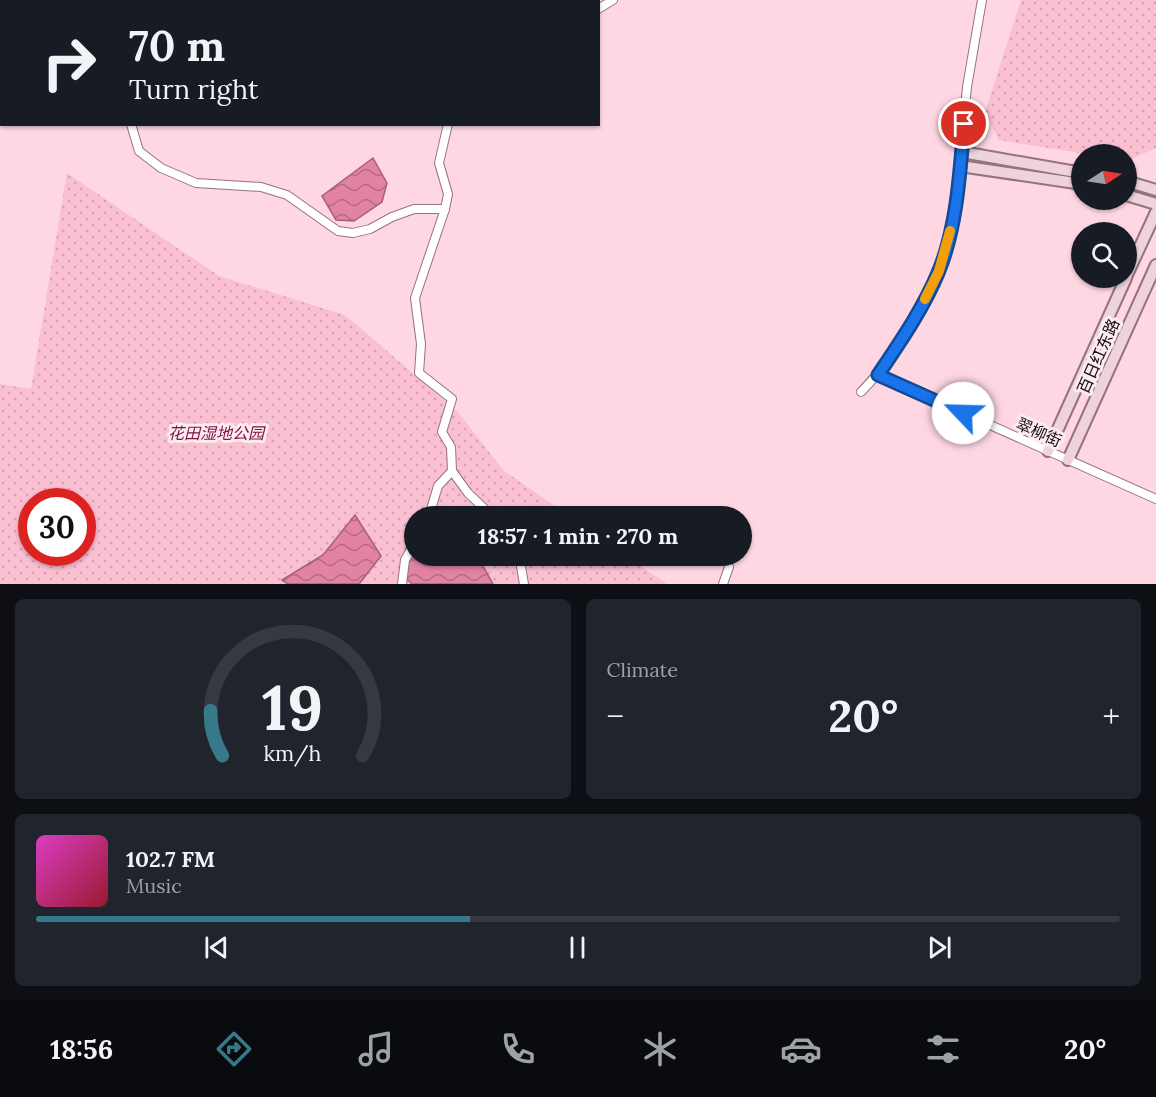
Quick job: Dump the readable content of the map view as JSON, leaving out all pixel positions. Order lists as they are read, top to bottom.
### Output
{
  "streets": {
    "street": ["百日红东路", "翠柳街"]
  },
  "crossings": [
    ["百日红东路", "翠柳街"]
  ],
  "parks": ["花田湿地公园"],
  "north": "right",
  "page": {
    "turn": ["70 m", "Turn right"],
    "limit": "30",
    "trip": "18:57 · 1 min · 270 m",
    "tile": "Climate",
    "heat": ["−", "20°", "+"],
    "song": ["102.7 FM", "Music"],
    "tabs": ["18:56", "20°"],
    "gauge": ["19", "km/h"]
  }
}
